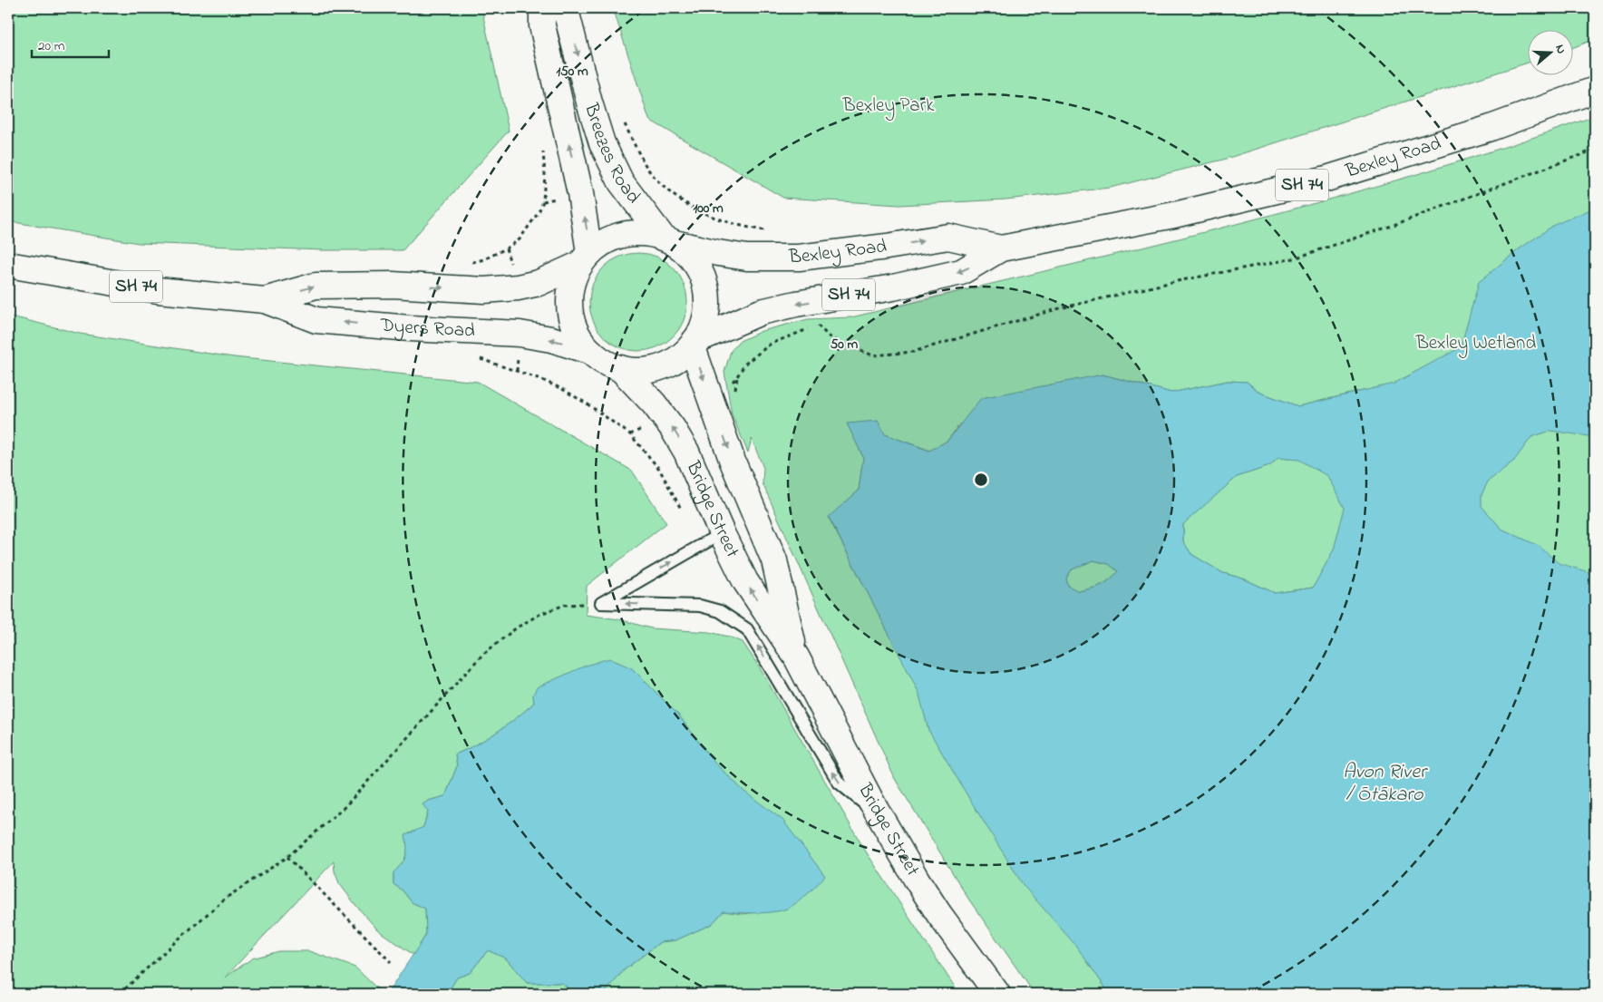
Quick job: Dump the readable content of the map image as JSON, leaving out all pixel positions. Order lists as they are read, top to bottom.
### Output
{
  "streets": {
    "main road": [
      "Breezes Road",
      "Bexley Road",
      "SH 74",
      "Dyers Road",
      "Bridge Street"
    ]
  },
  "crossings": [
    ["Breezes Road", "Bexley Road"],
    ["Breezes Road", "SH 74"],
    ["Breezes Road", "Dyers Road"],
    ["Breezes Road", "Bridge Street"],
    ["Bexley Road", "SH 74"],
    ["Bexley Road", "Dyers Road"],
    ["Bexley Road", "Bridge Street"],
    ["SH 74", "Dyers Road"],
    ["SH 74", "Bridge Street"],
    ["Dyers Road", "Bridge Street"]
  ],
  "water": ["Avon River / Ōtākaro"],
  "parks": ["Bexley Park", "Bexley Wetland"],
  "scale_bar": "20 m",
  "north": "right",
  "rings": ["150 m", "100 m", "50 m"]
}
